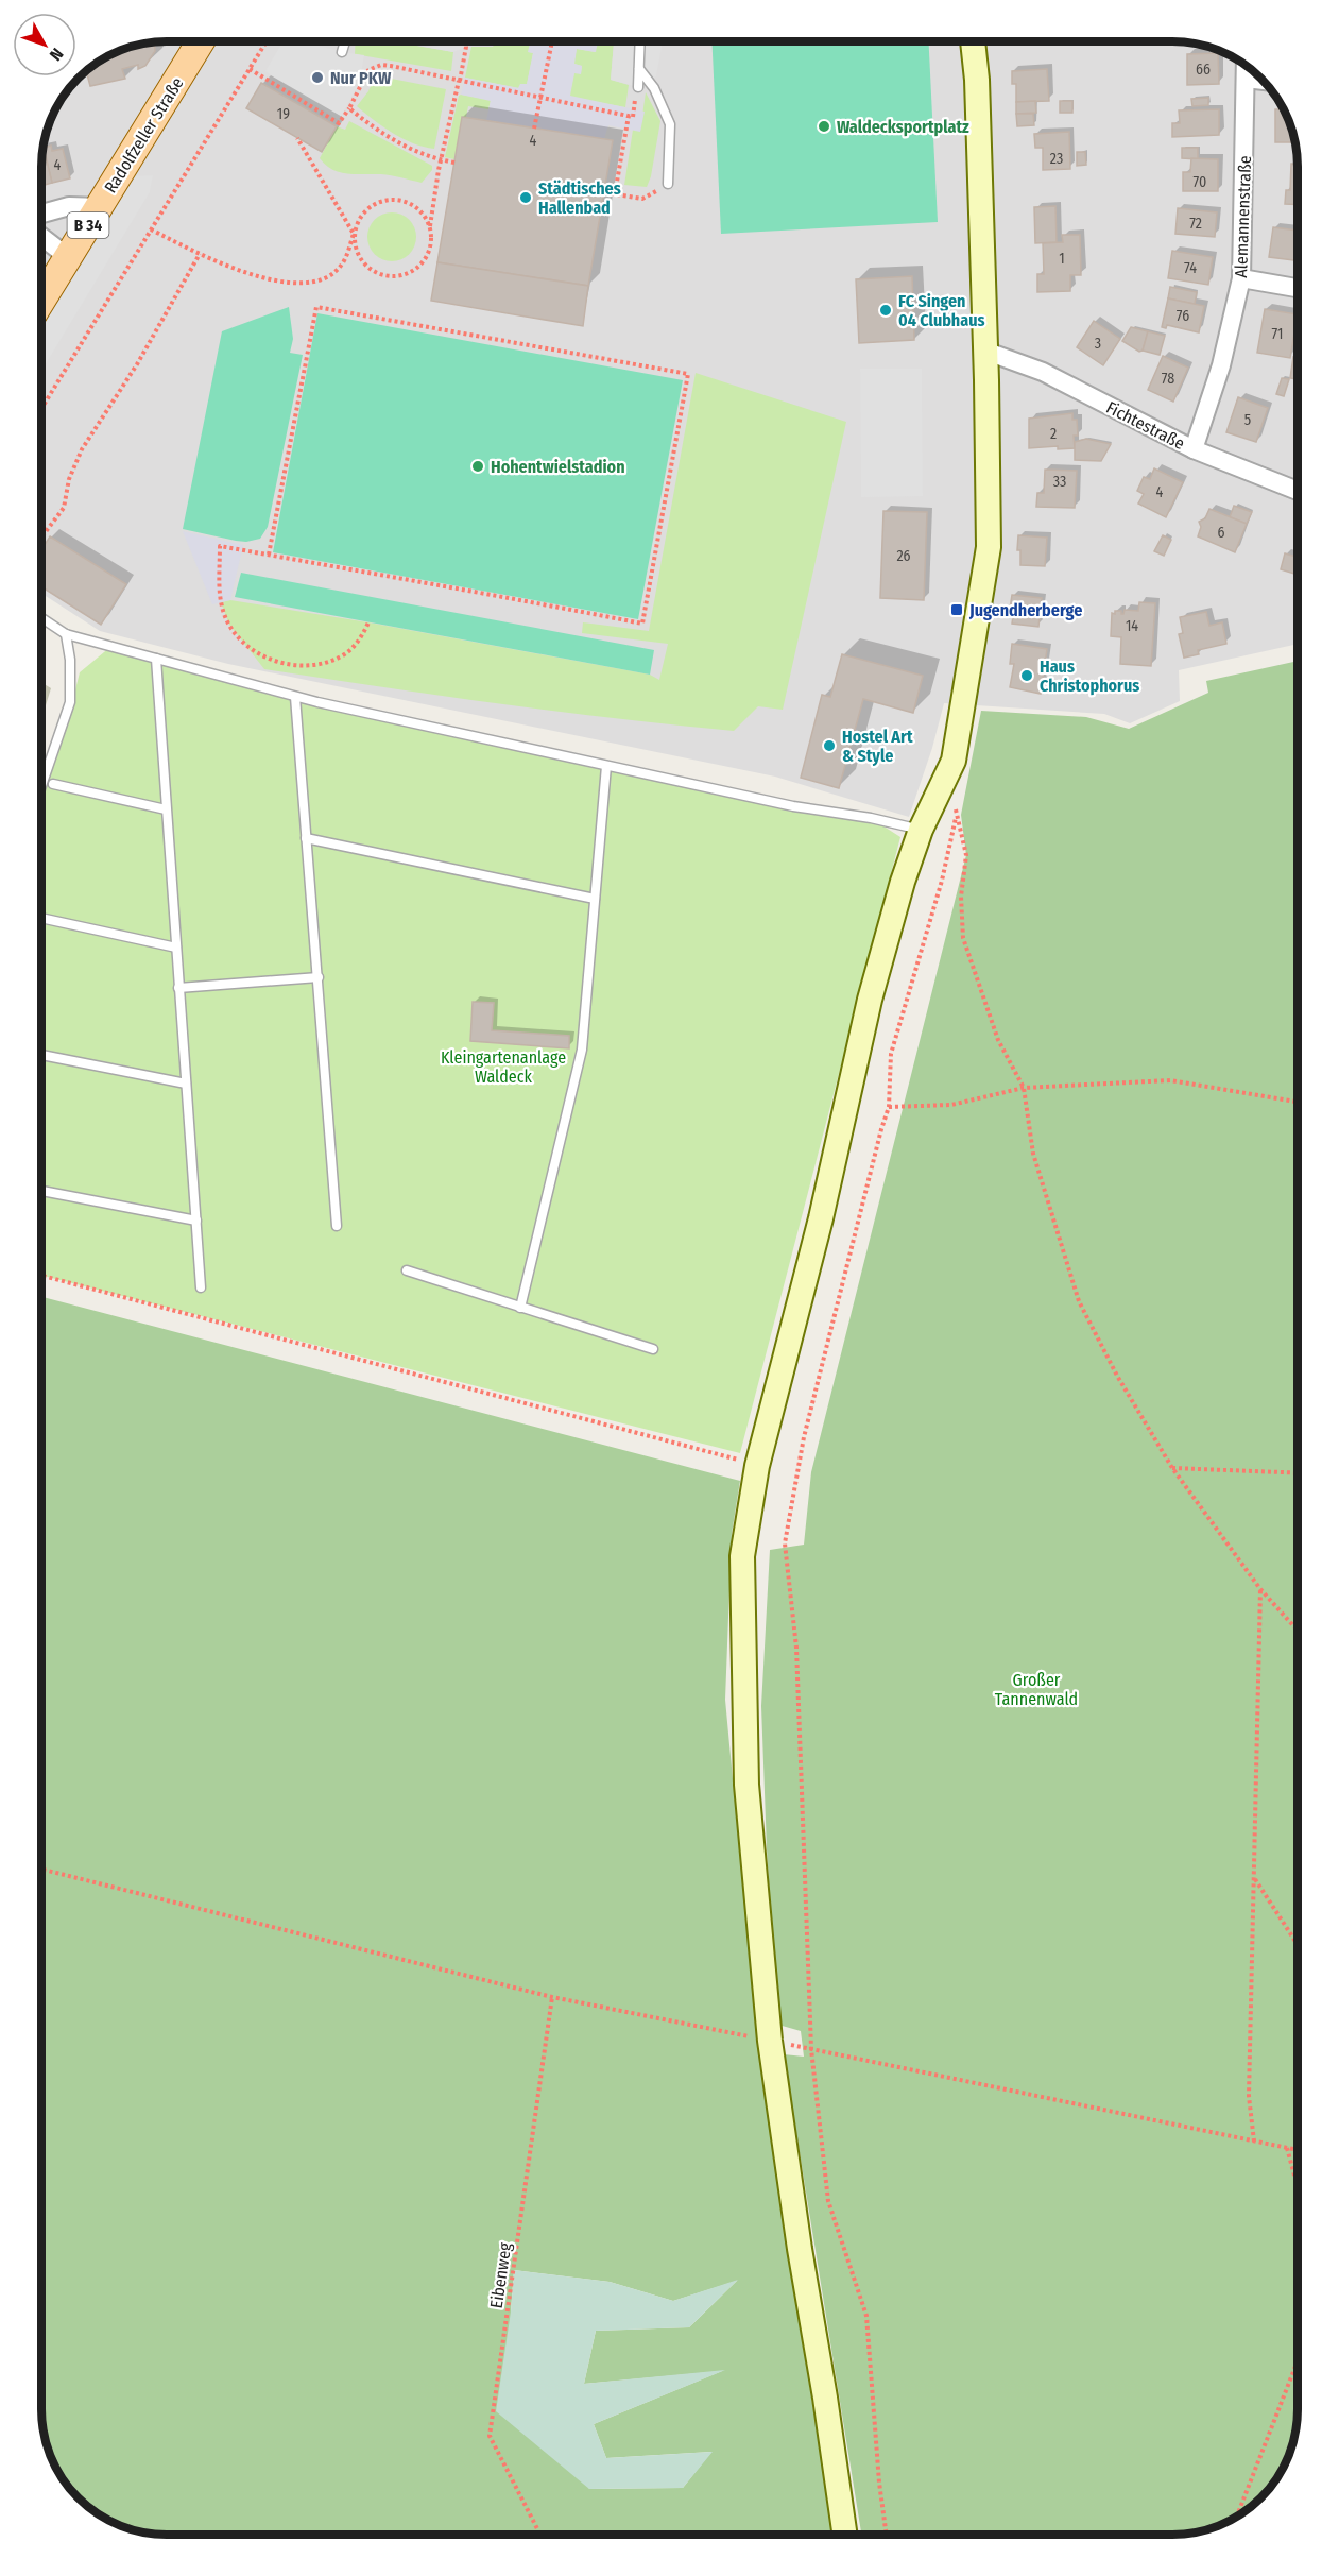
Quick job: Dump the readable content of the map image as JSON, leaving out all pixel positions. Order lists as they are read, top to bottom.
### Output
{
  "streets": {
    "main road": ["Radolfzeller Straße", "B 34"],
    "street": ["Alemannenstraße", "Fichtestraße"],
    "path": ["Eibenweg"]
  },
  "crossings": [
    ["Alemannenstraße", "Fichtestraße"]
  ],
  "parks": ["Kleingartenanlage Waldeck", "Großer Tannenwald"],
  "places": {
    "other": [
      "Nur PKW",
      "Waldecksportplatz",
      "Städtisches Hallenbad",
      "FC Singen 04 Clubhaus",
      "Hohentwielstadion",
      "Haus Christophorus",
      "Hostel Art & Style"
    ],
    "transit": ["Jugendherberge"]
  },
  "house_numbers": [
    "66",
    "19",
    "4",
    "23",
    "4",
    "70",
    "72",
    "1",
    "74",
    "76",
    "71",
    "3",
    "78",
    "5",
    "2",
    "33",
    "4",
    "6",
    "26",
    "14"
  ],
  "north": "bottom right"
}
